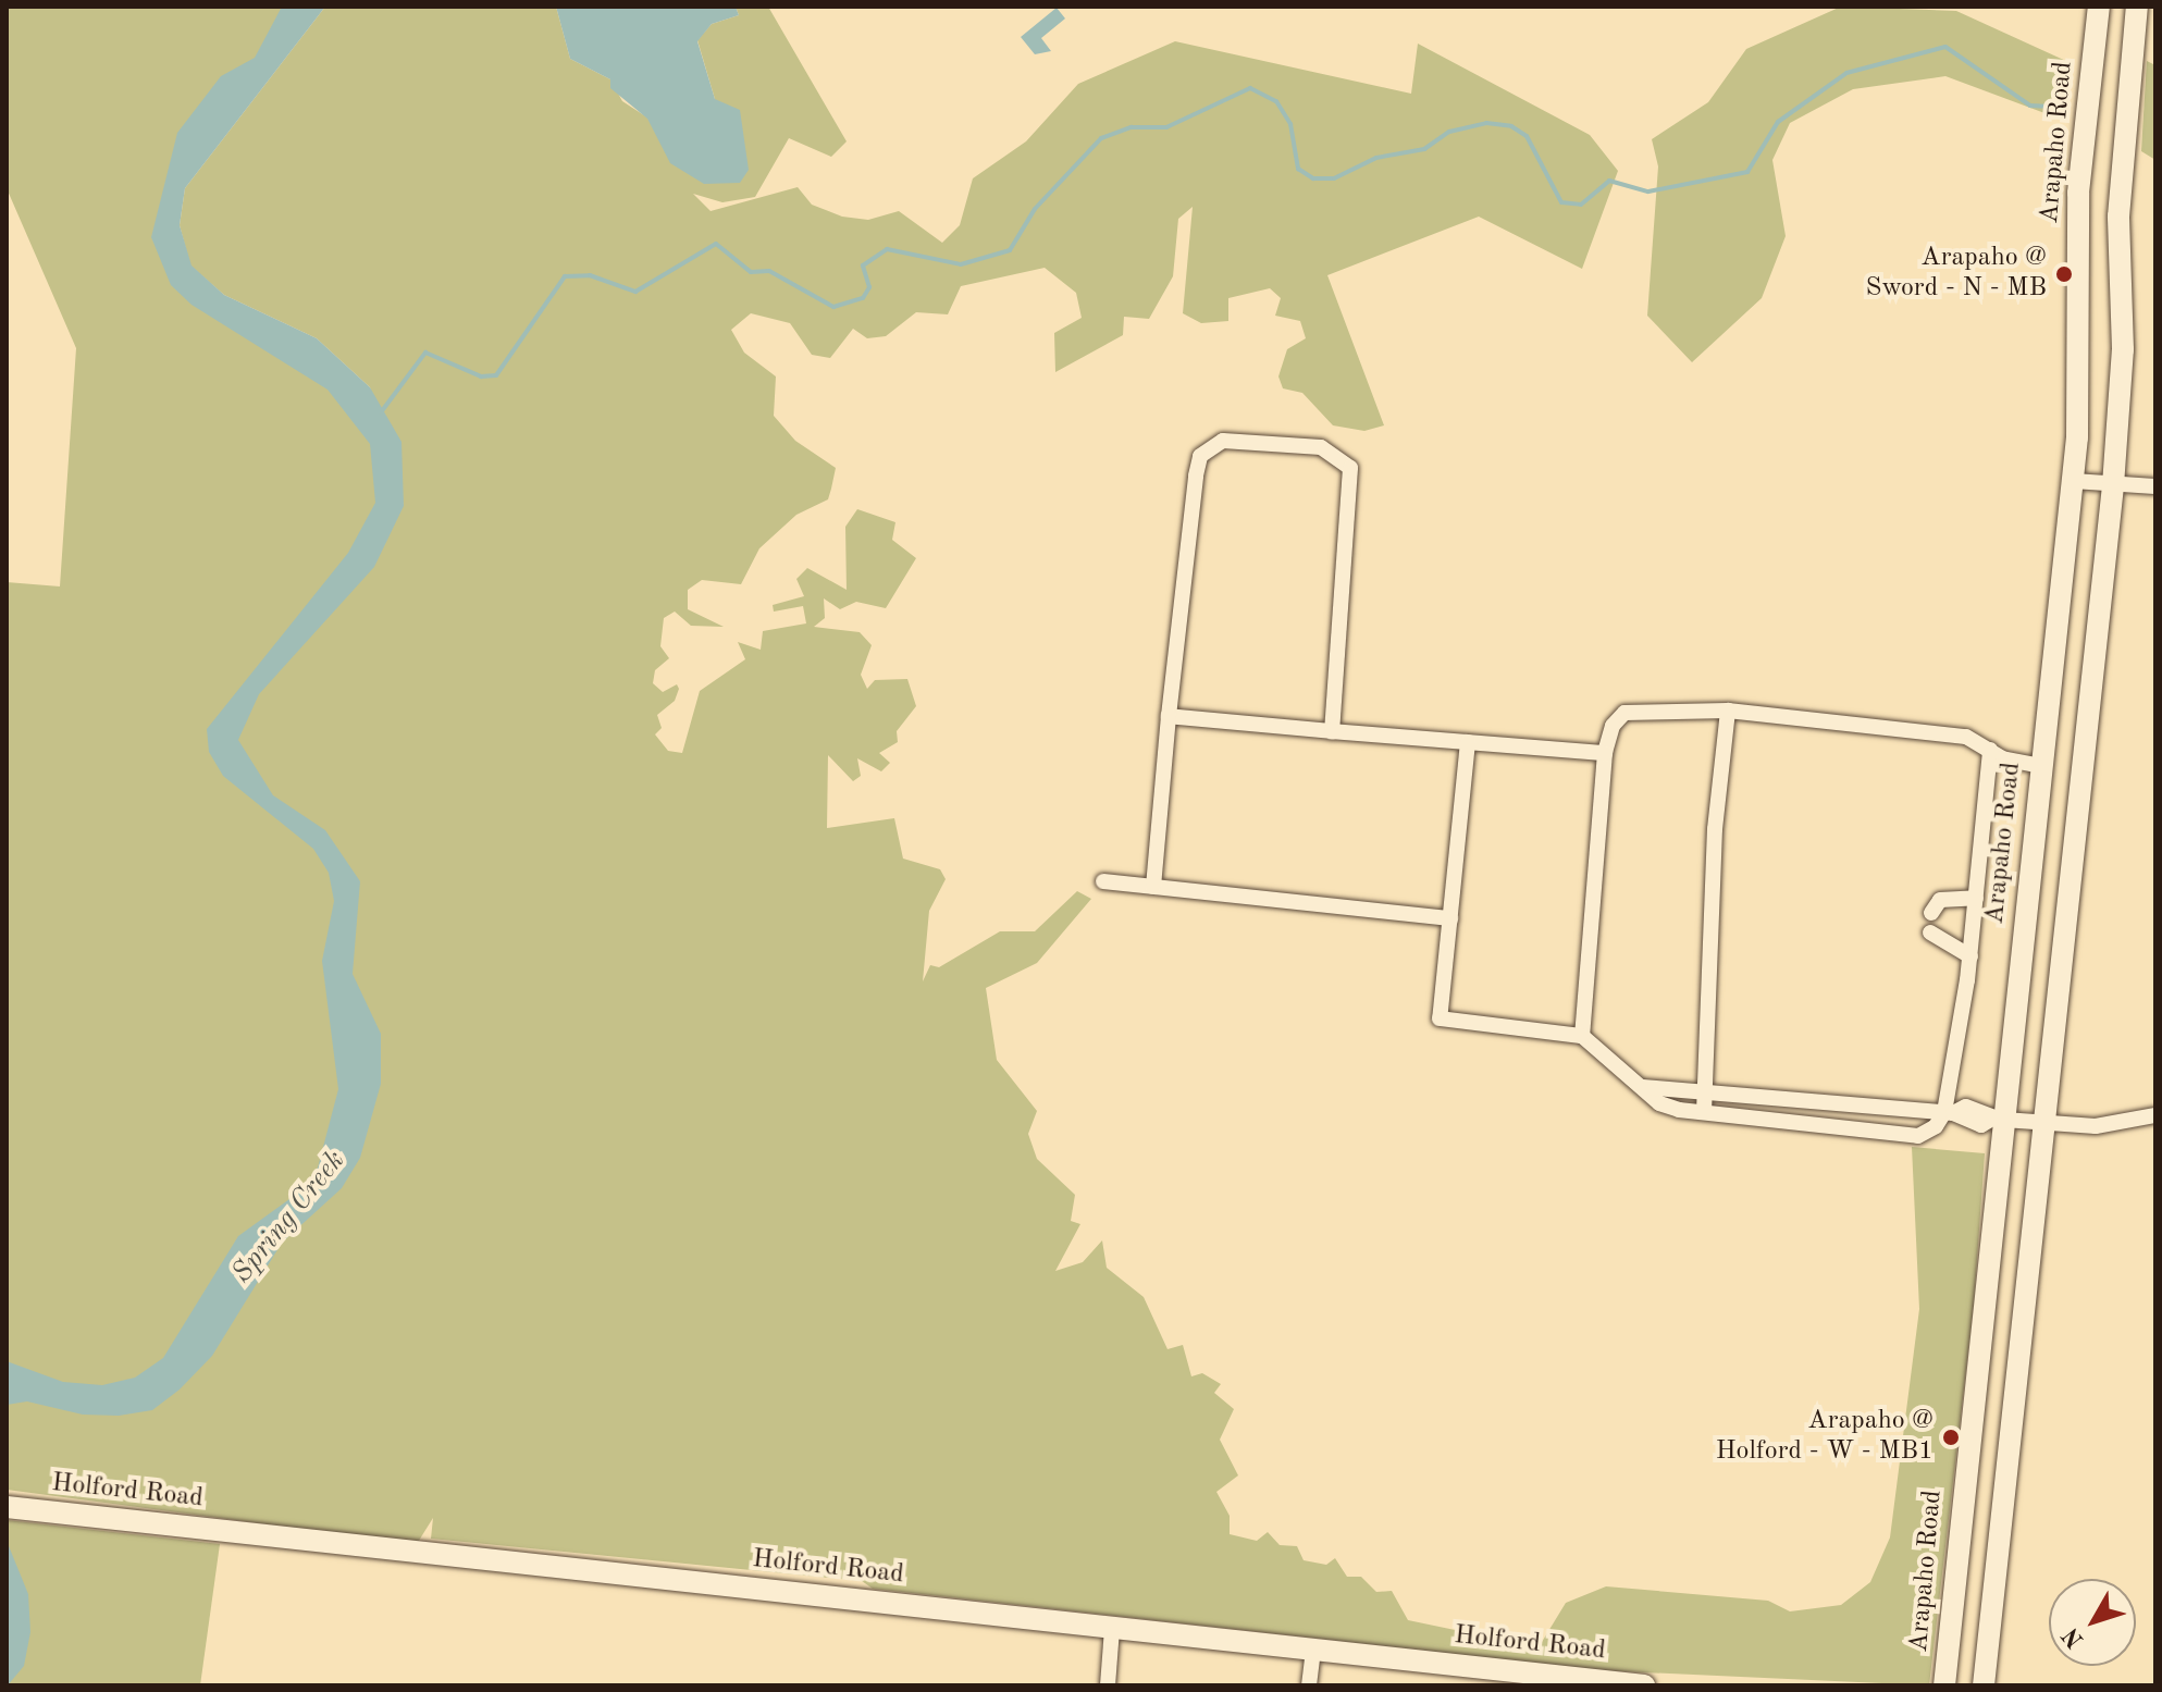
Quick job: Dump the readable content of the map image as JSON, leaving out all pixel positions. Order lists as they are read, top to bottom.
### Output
{
  "streets": {
    "main road": ["Arapaho Road", "Holford Road"]
  },
  "water": ["Spring Creek"],
  "places": ["Arapaho @ Sword - N - MB", "Arapaho @ Holford - W - MB1"],
  "north": "bottom left"
}
